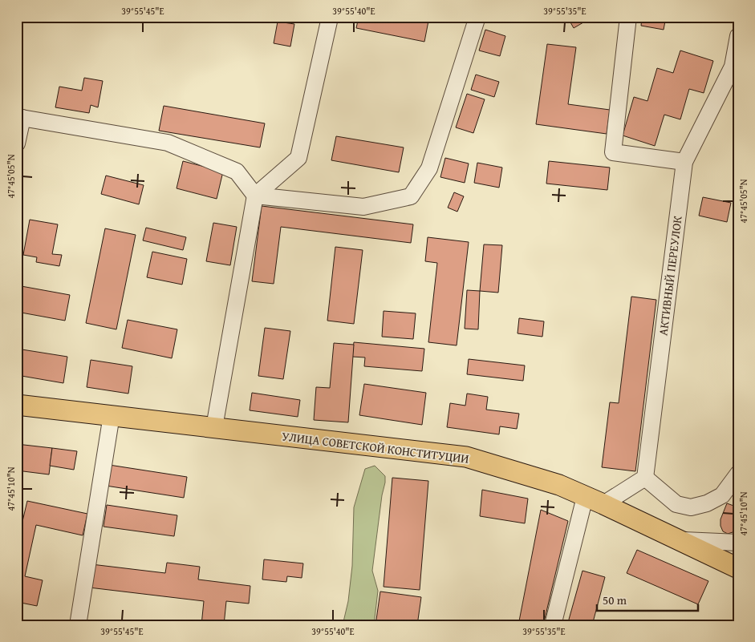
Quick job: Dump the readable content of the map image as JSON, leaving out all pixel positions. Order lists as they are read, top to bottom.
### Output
{
  "streets": {
    "main road": ["УЛИЦА СОВЕТСКОЙ КОНСТИТУЦИИ"],
    "street": ["АКТИВНЫЙ ПЕРЕУЛОК"]
  },
  "scale_bar": "50 m",
  "coordinates": [
    "39°55'45\"E",
    "39°55'40\"E",
    "39°55'35\"E",
    "47°45'05\"N",
    "47°45'10\"N"
  ]
}
